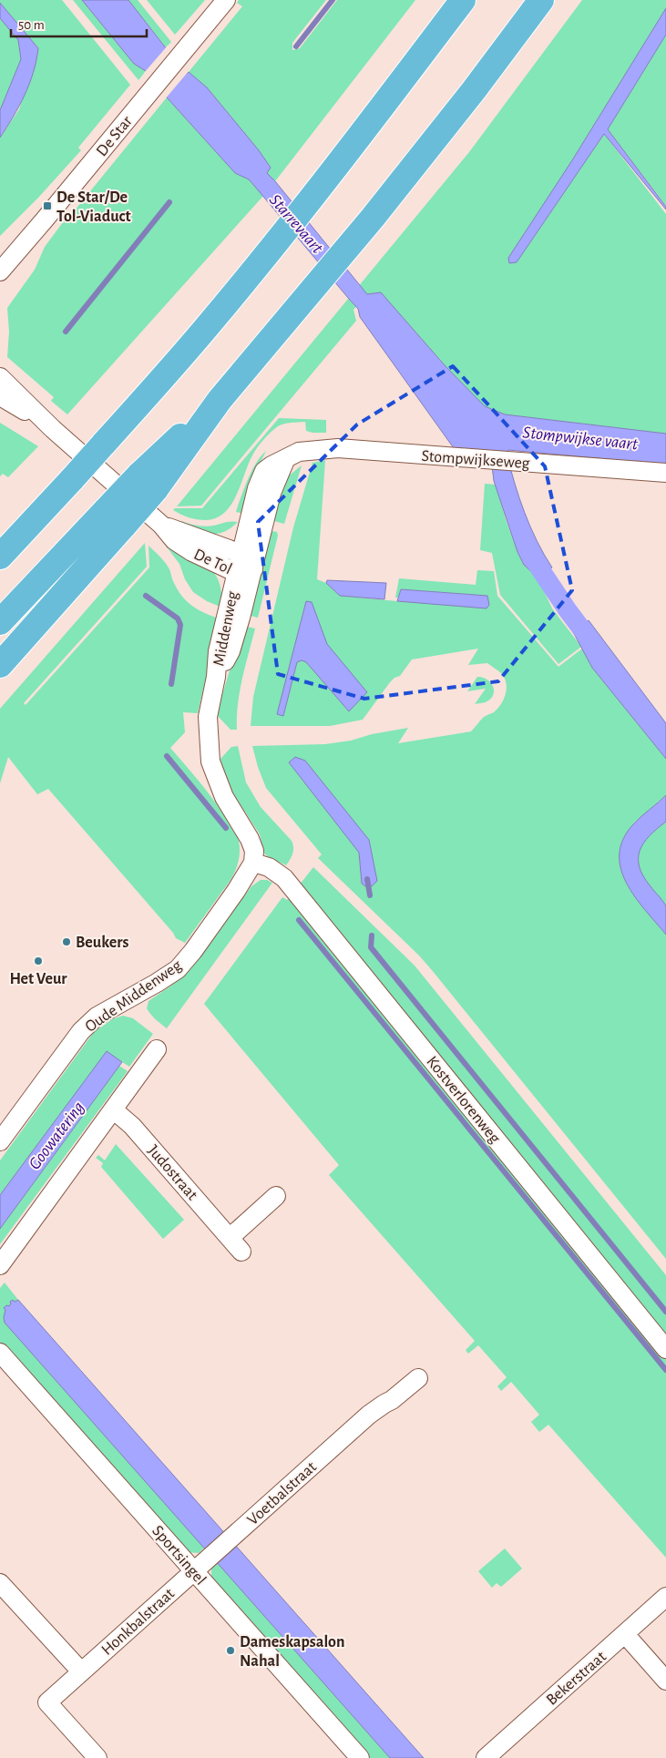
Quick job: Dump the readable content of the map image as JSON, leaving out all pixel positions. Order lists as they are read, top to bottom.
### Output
{
  "streets": {
    "street": [
      "De Star",
      "Stompwijkseweg",
      "De Tol",
      "Middenweg",
      "Oude Middenweg",
      "Kostverlorenweg",
      "Judostraat",
      "Voetbalstraat",
      "Sportsingel",
      "Honkbalstraat",
      "Bekerstraat"
    ]
  },
  "crossings": [
    ["Stompwijkseweg", "De Tol"],
    ["De Tol", "Middenweg"],
    ["Middenweg", "Oude Middenweg"],
    ["Middenweg", "Kostverlorenweg"],
    ["Oude Middenweg", "Kostverlorenweg"],
    ["Voetbalstraat", "Sportsingel"],
    ["Voetbalstraat", "Honkbalstraat"],
    ["Sportsingel", "Honkbalstraat"]
  ],
  "water": ["Starrevaart", "Stompwijkse vaart", "Goowatering"],
  "places": {
    "transit": ["De Star/De Tol-Viaduct"],
    "other": ["Beukers", "Het Veur", "Dameskapsalon Nahal"]
  },
  "scale_bar": "50 m"
}
